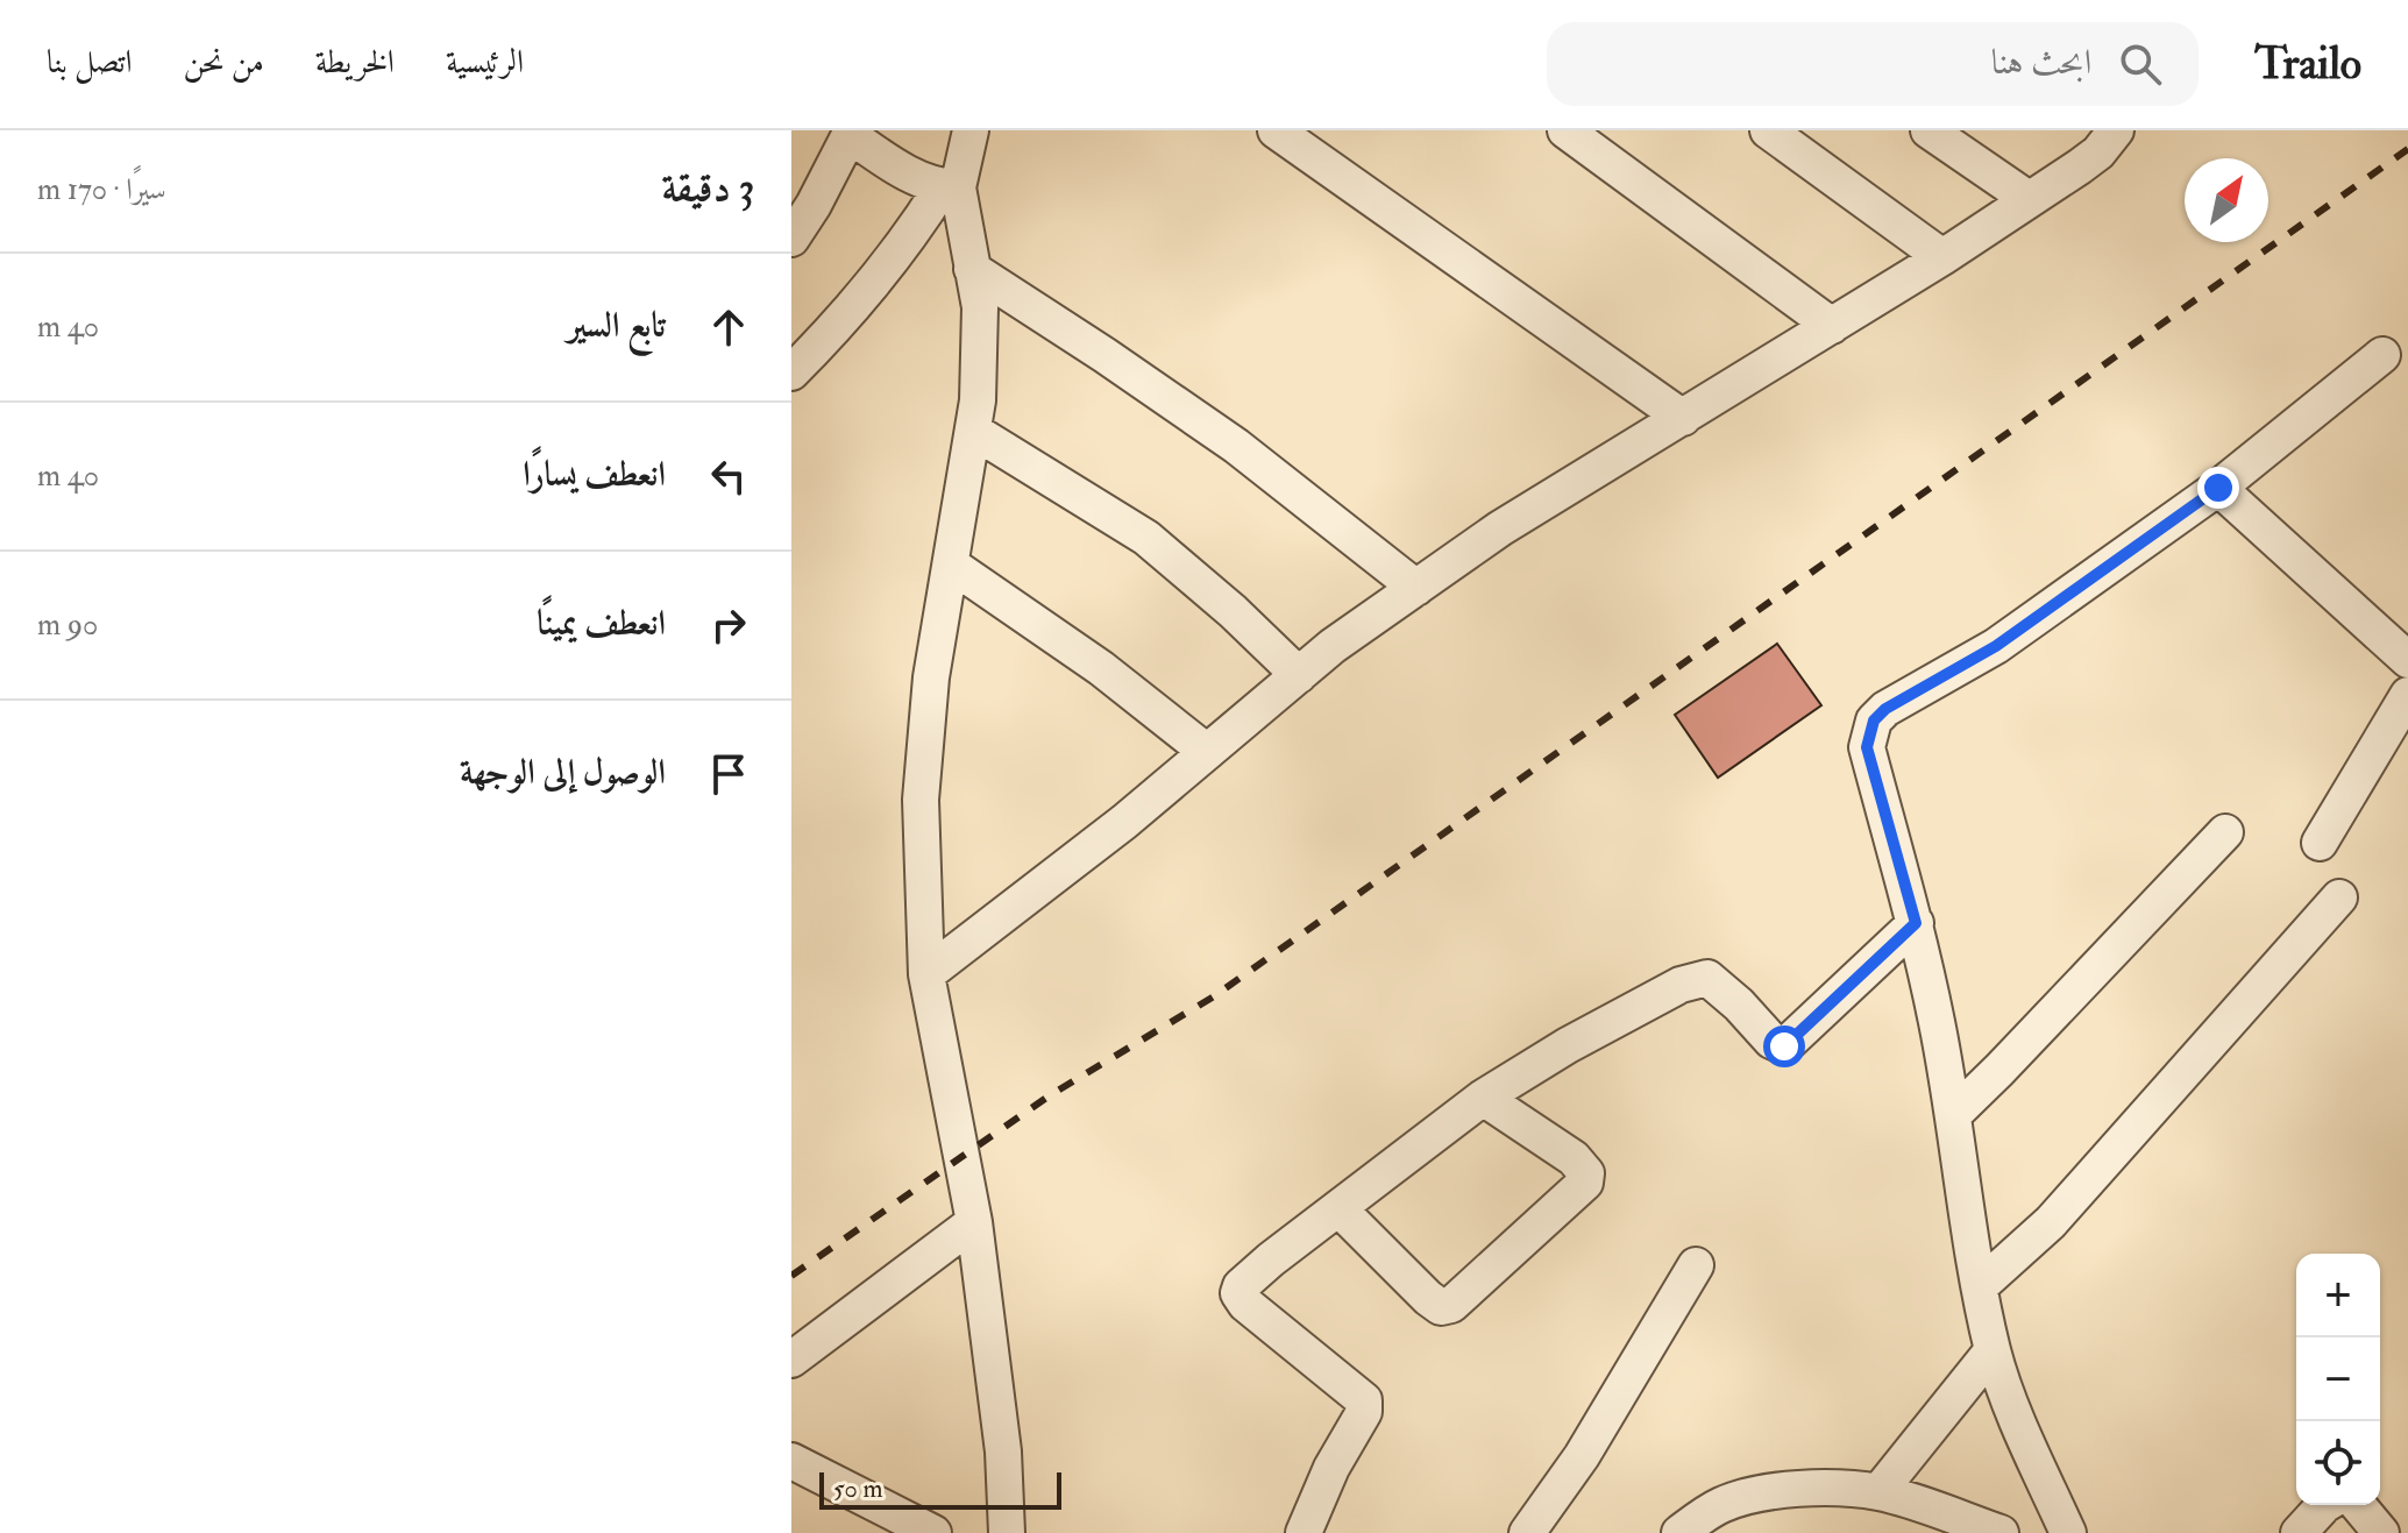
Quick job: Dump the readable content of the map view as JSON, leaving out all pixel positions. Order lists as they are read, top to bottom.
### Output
{
  "scale_bar": "50 m",
  "north": "top right",
  "page": {
    "header": "Trailo",
    "search": "ابحث هنا",
    "nav": [
      "الرئيسية",
      "الخريطة",
      "من نحن",
      "اتصل بنا"
    ],
    "heading": ["3 دقيقة", "سيرًا · 170 m"],
    "list": [
      ["تابع السير", "40 m"],
      ["انعطف يسارًا", "40 m"],
      ["انعطف يمينًا", "90 m"],
      "الوصول إلى الوجهة"
    ],
    "map_buttons": ["+", "−"],
    "scale": "50 m"
  }
}
